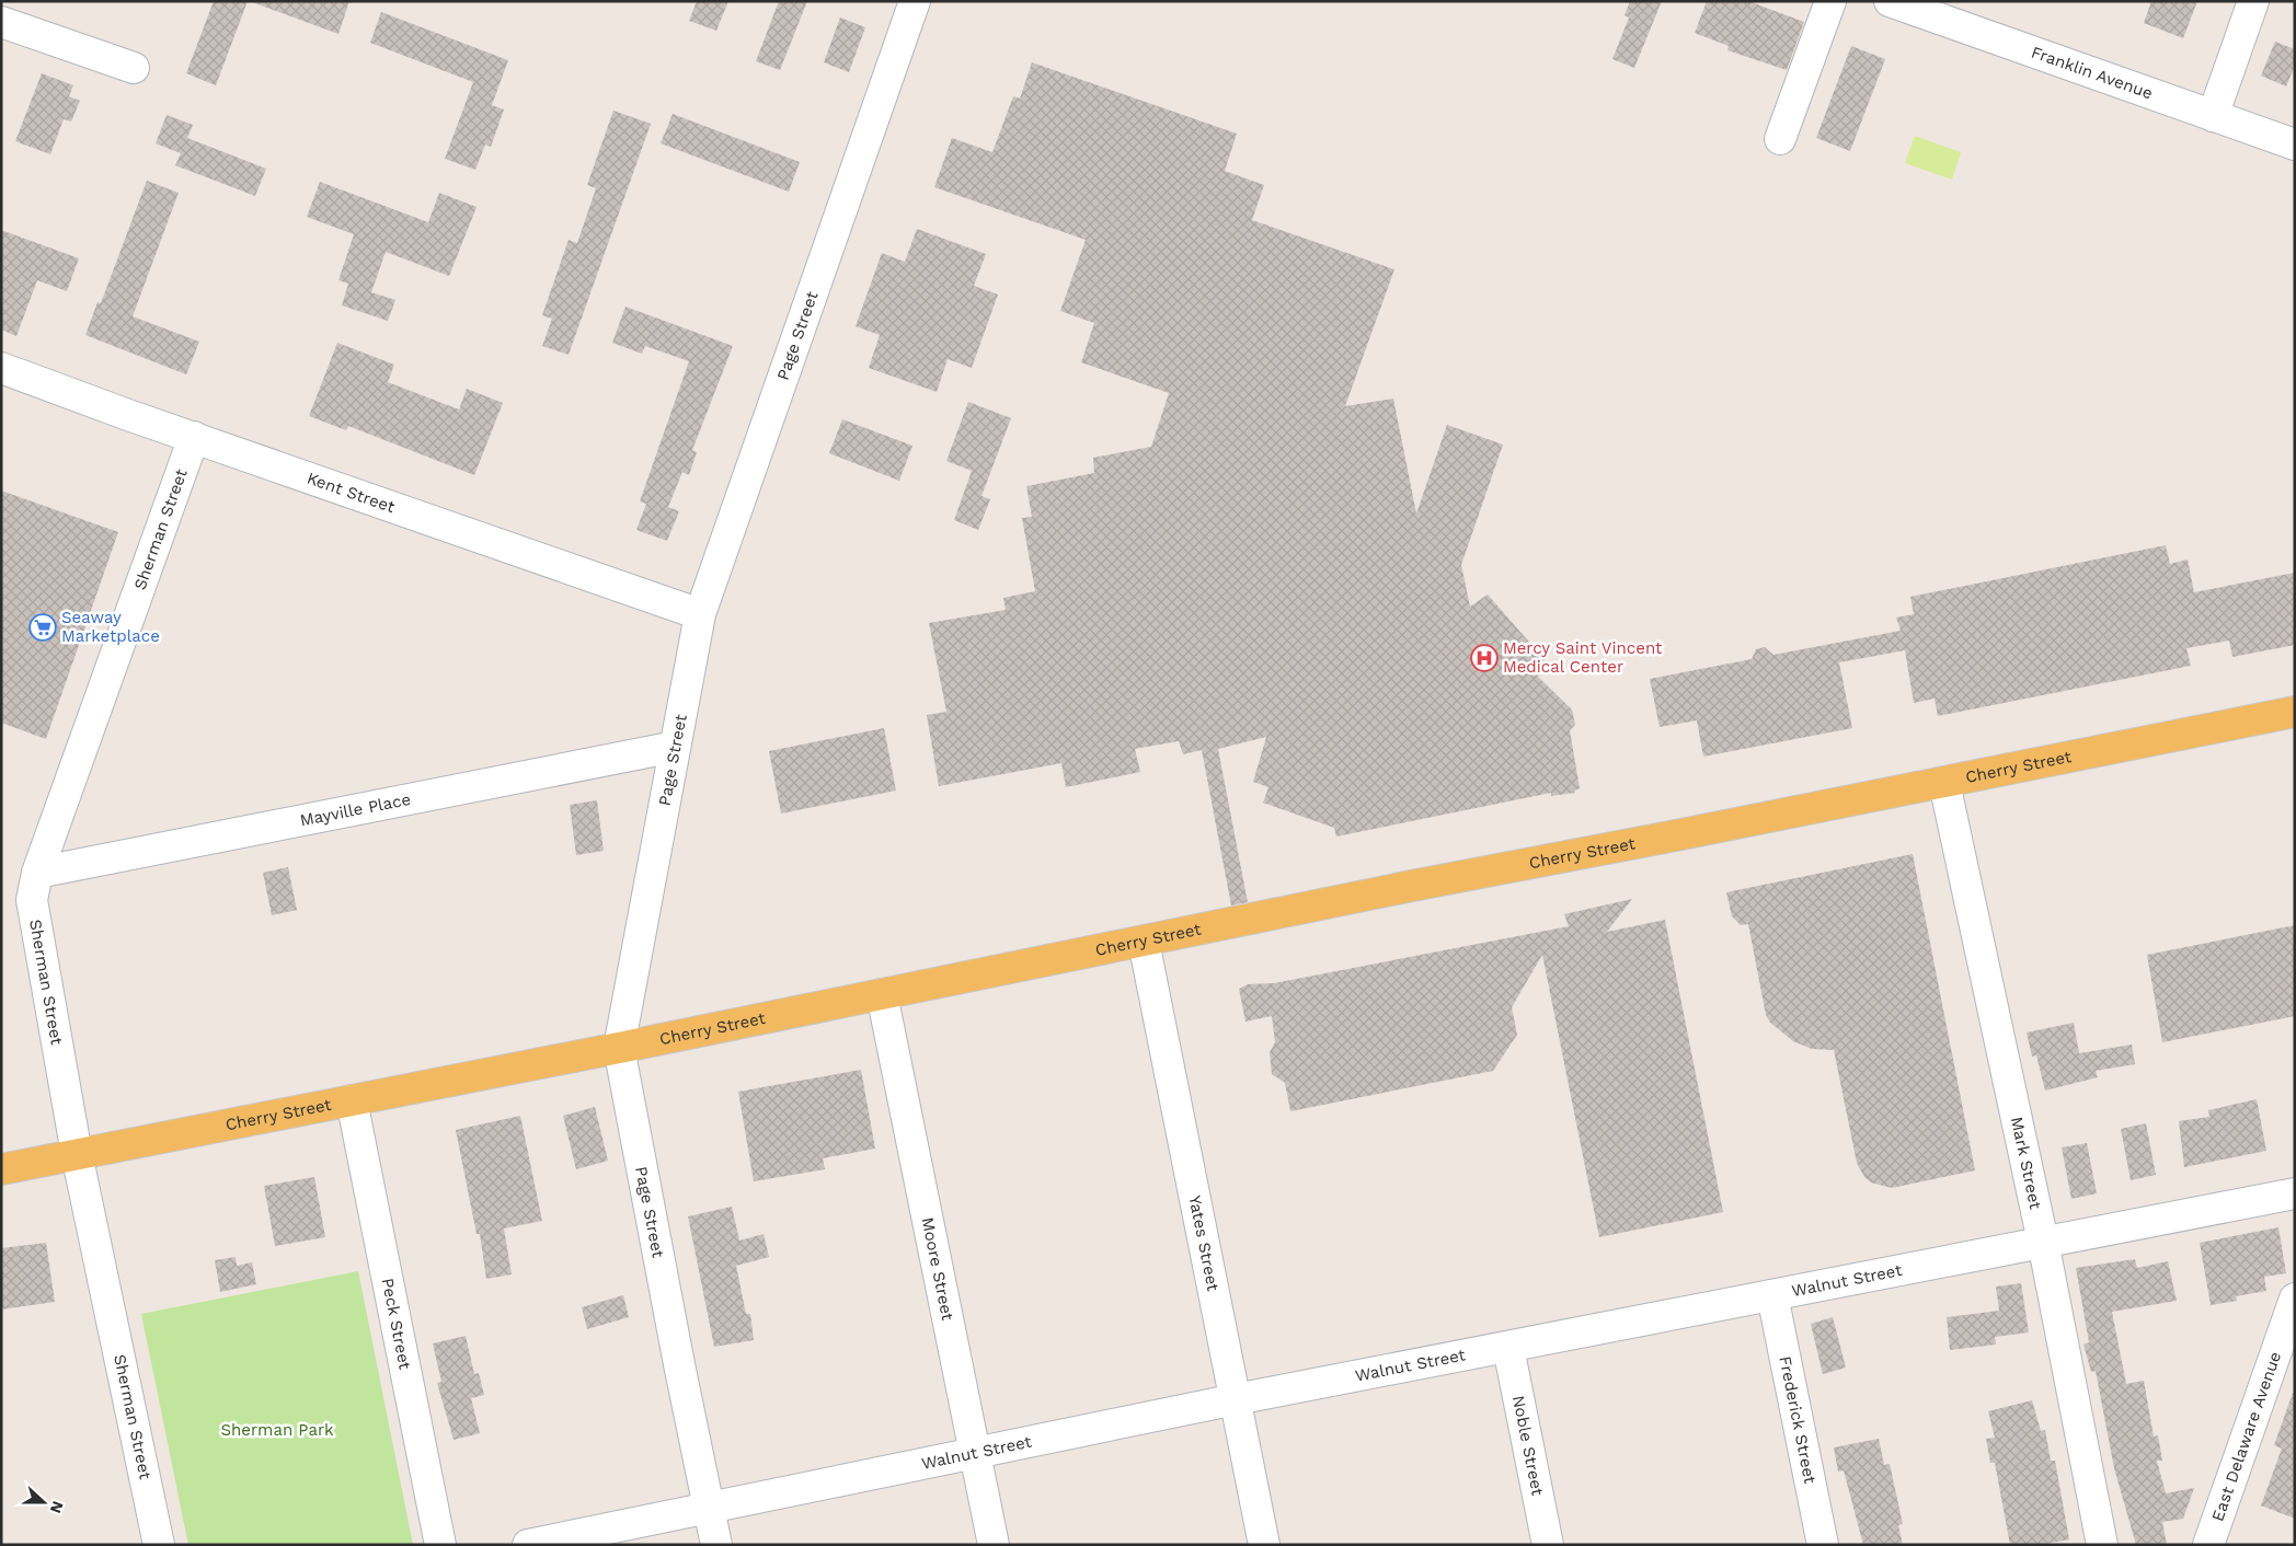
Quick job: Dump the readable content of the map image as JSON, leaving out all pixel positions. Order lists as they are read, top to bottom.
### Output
{
  "streets": {
    "main road": ["Cherry Street"],
    "street": [
      "Franklin Avenue",
      "Page Street",
      "Kent Street",
      "Sherman Street",
      "Mayville Place",
      "Mark Street",
      "Yates Street",
      "Moore Street",
      "Walnut Street",
      "Peck Street",
      "Frederick Street",
      "East Delaware Avenue",
      "Noble Street"
    ]
  },
  "crossings": [
    ["Page Street", "Kent Street"],
    ["Page Street", "Cherry Street"],
    ["Page Street", "Mayville Place"],
    ["Page Street", "Walnut Street"],
    ["Kent Street", "Sherman Street"],
    ["Sherman Street", "Cherry Street"],
    ["Sherman Street", "Mayville Place"],
    ["Cherry Street", "Mark Street"],
    ["Cherry Street", "Yates Street"],
    ["Cherry Street", "Moore Street"],
    ["Cherry Street", "Peck Street"],
    ["Mark Street", "Walnut Street"],
    ["Yates Street", "Walnut Street"],
    ["Moore Street", "Walnut Street"],
    ["Walnut Street", "Frederick Street"],
    ["Walnut Street", "Noble Street"]
  ],
  "parks": ["Sherman Park"],
  "places": {
    "supermarket": ["Seaway Marketplace"],
    "hospital": ["Mercy Saint Vincent Medical Center"]
  },
  "north": "right"
}
